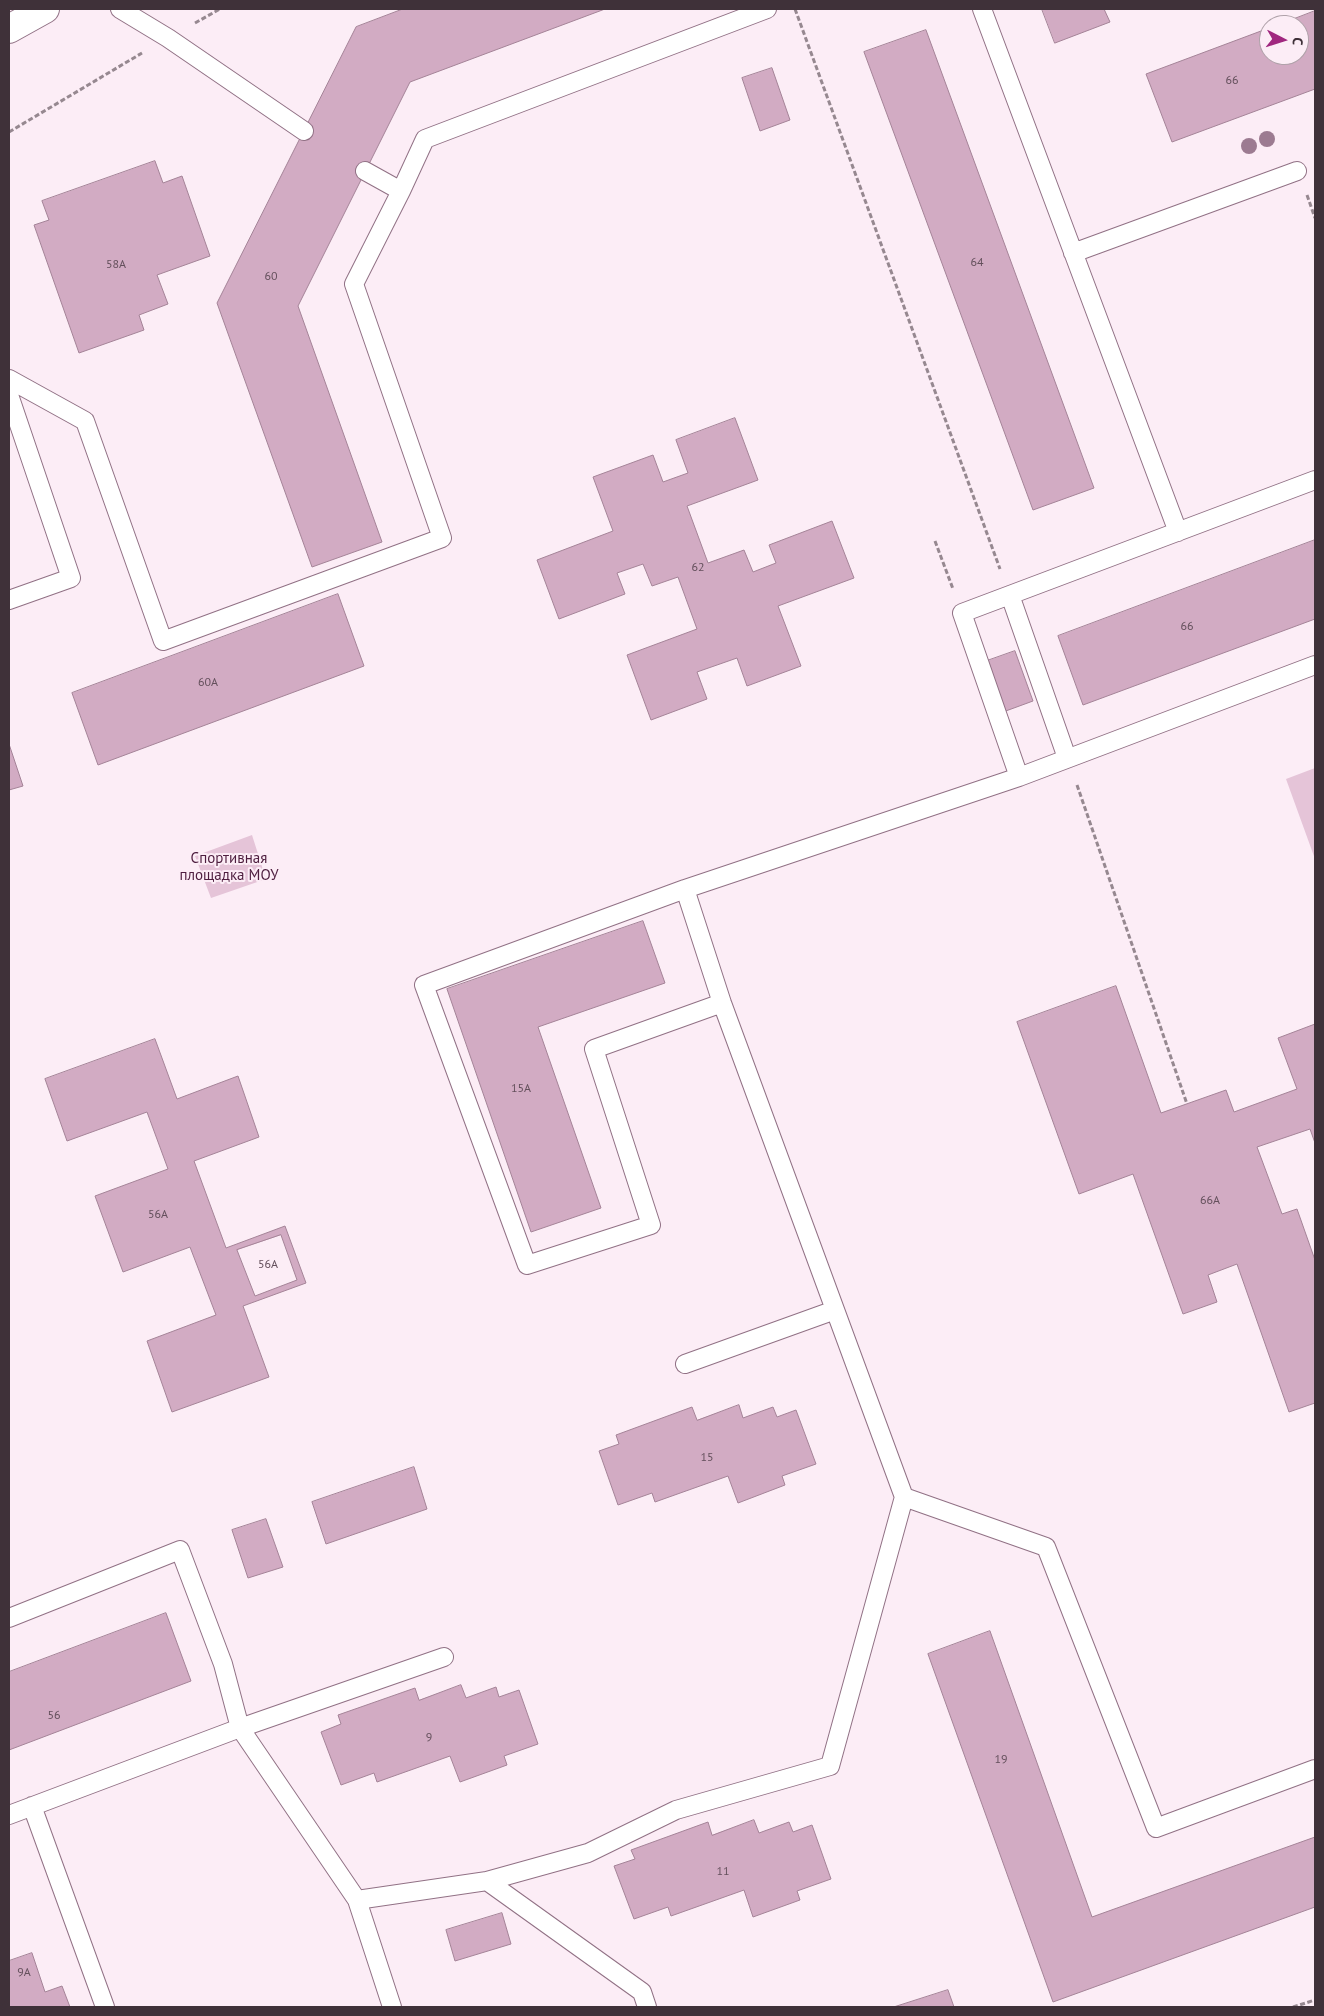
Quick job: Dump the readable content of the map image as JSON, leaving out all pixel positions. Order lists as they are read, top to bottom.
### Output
{
  "parks": ["Спортивная площадка МОУ"],
  "house_numbers": [
    "66",
    "64",
    "58А",
    "60",
    "62",
    "66",
    "60А",
    "15А",
    "66А",
    "56А",
    "56A",
    "15",
    "56",
    "9",
    "19",
    "11",
    "9А"
  ],
  "north": "right"
}
